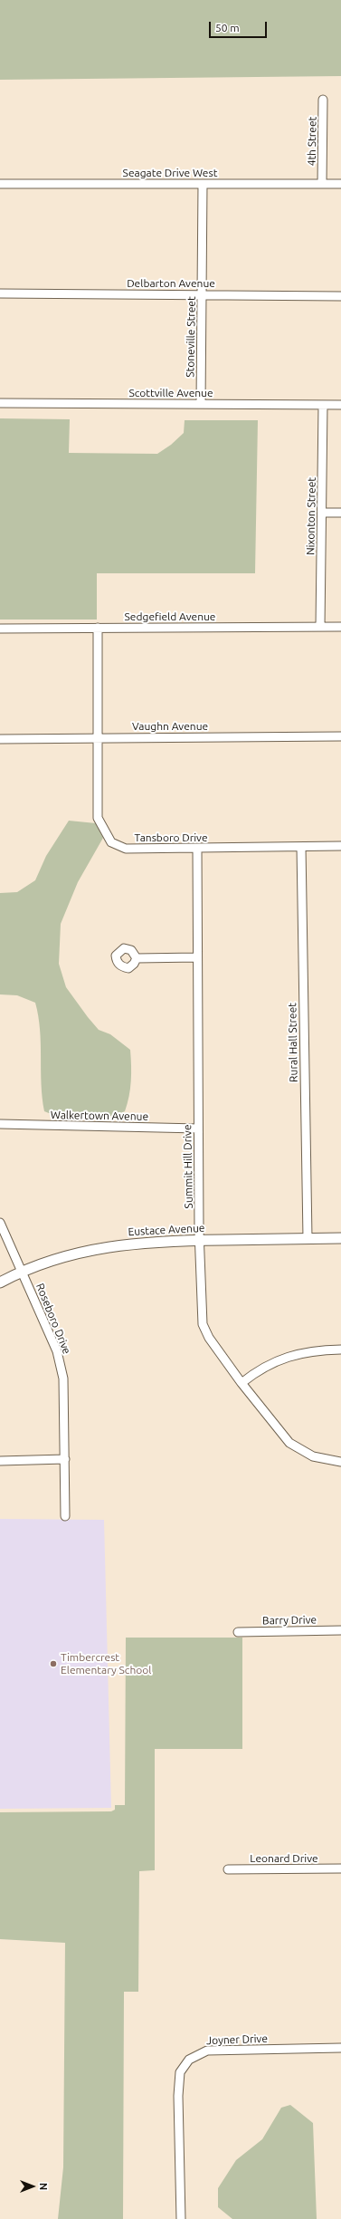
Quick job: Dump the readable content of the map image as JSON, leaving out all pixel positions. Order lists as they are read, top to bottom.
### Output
{
  "streets": {
    "street": [
      "4th Street",
      "Seagate Drive West",
      "Delbarton Avenue",
      "Stoneville Street",
      "Scottville Avenue",
      "Nixonton Street",
      "Sedgefield Avenue",
      "Vaughn Avenue",
      "Tansboro Drive",
      "Rural Hall Street",
      "Walkertown Avenue",
      "Summit Hill Drive",
      "Eustace Avenue",
      "Roseboro Drive",
      "Barry Drive",
      "Leonard Drive",
      "Joyner Drive"
    ]
  },
  "crossings": [
    ["4th Street", "Seagate Drive West"],
    ["Seagate Drive West", "Stoneville Street"],
    ["Delbarton Avenue", "Stoneville Street"],
    ["Stoneville Street", "Scottville Avenue"],
    ["Scottville Avenue", "Nixonton Street"],
    ["Nixonton Street", "Sedgefield Avenue"],
    ["Sedgefield Avenue", "Tansboro Drive"],
    ["Vaughn Avenue", "Tansboro Drive"],
    ["Tansboro Drive", "Rural Hall Street"],
    ["Tansboro Drive", "Summit Hill Drive"],
    ["Rural Hall Street", "Eustace Avenue"],
    ["Walkertown Avenue", "Summit Hill Drive"],
    ["Summit Hill Drive", "Eustace Avenue"],
    ["Eustace Avenue", "Roseboro Drive"]
  ],
  "places": ["Timbercrest Elementary School"],
  "scale_bar": "50 m",
  "north": "right"
}
